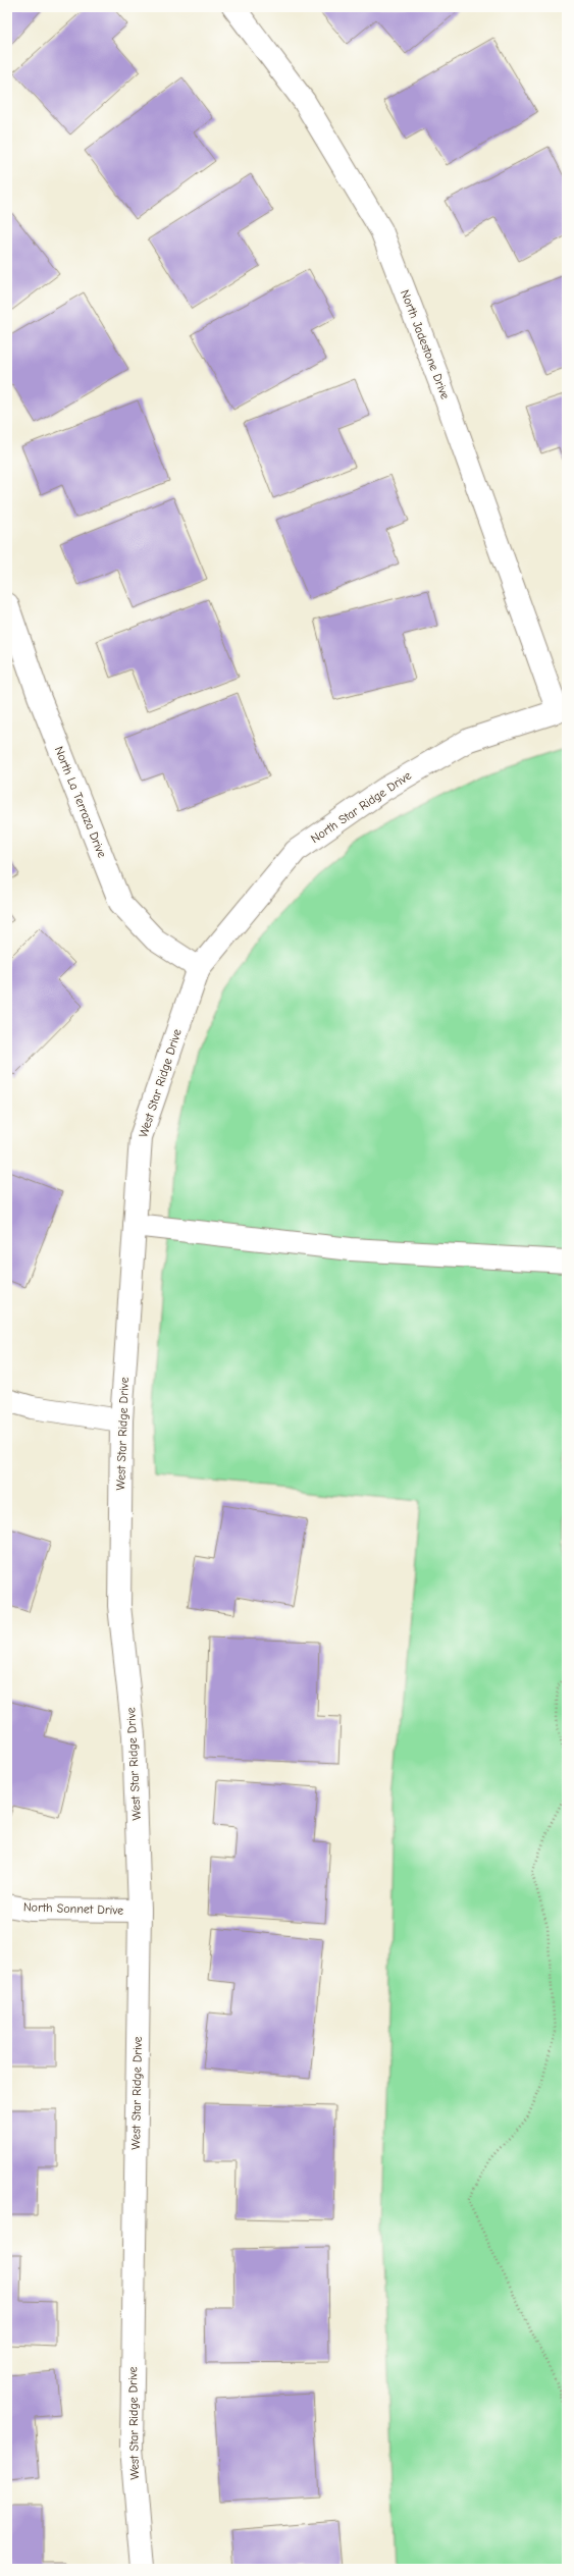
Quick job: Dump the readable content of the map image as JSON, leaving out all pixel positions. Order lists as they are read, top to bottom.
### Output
{
  "streets": {
    "street": [
      "North Jadestone Drive",
      "North La Terraza Drive",
      "North Star Ridge Drive",
      "West Star Ridge Drive",
      "North Sonnet Drive"
    ]
  },
  "crossings": [
    ["North Jadestone Drive", "North Star Ridge Drive"],
    ["North La Terraza Drive", "North Star Ridge Drive"],
    ["North La Terraza Drive", "West Star Ridge Drive"],
    ["North Star Ridge Drive", "West Star Ridge Drive"],
    ["West Star Ridge Drive", "North Sonnet Drive"]
  ]
}
